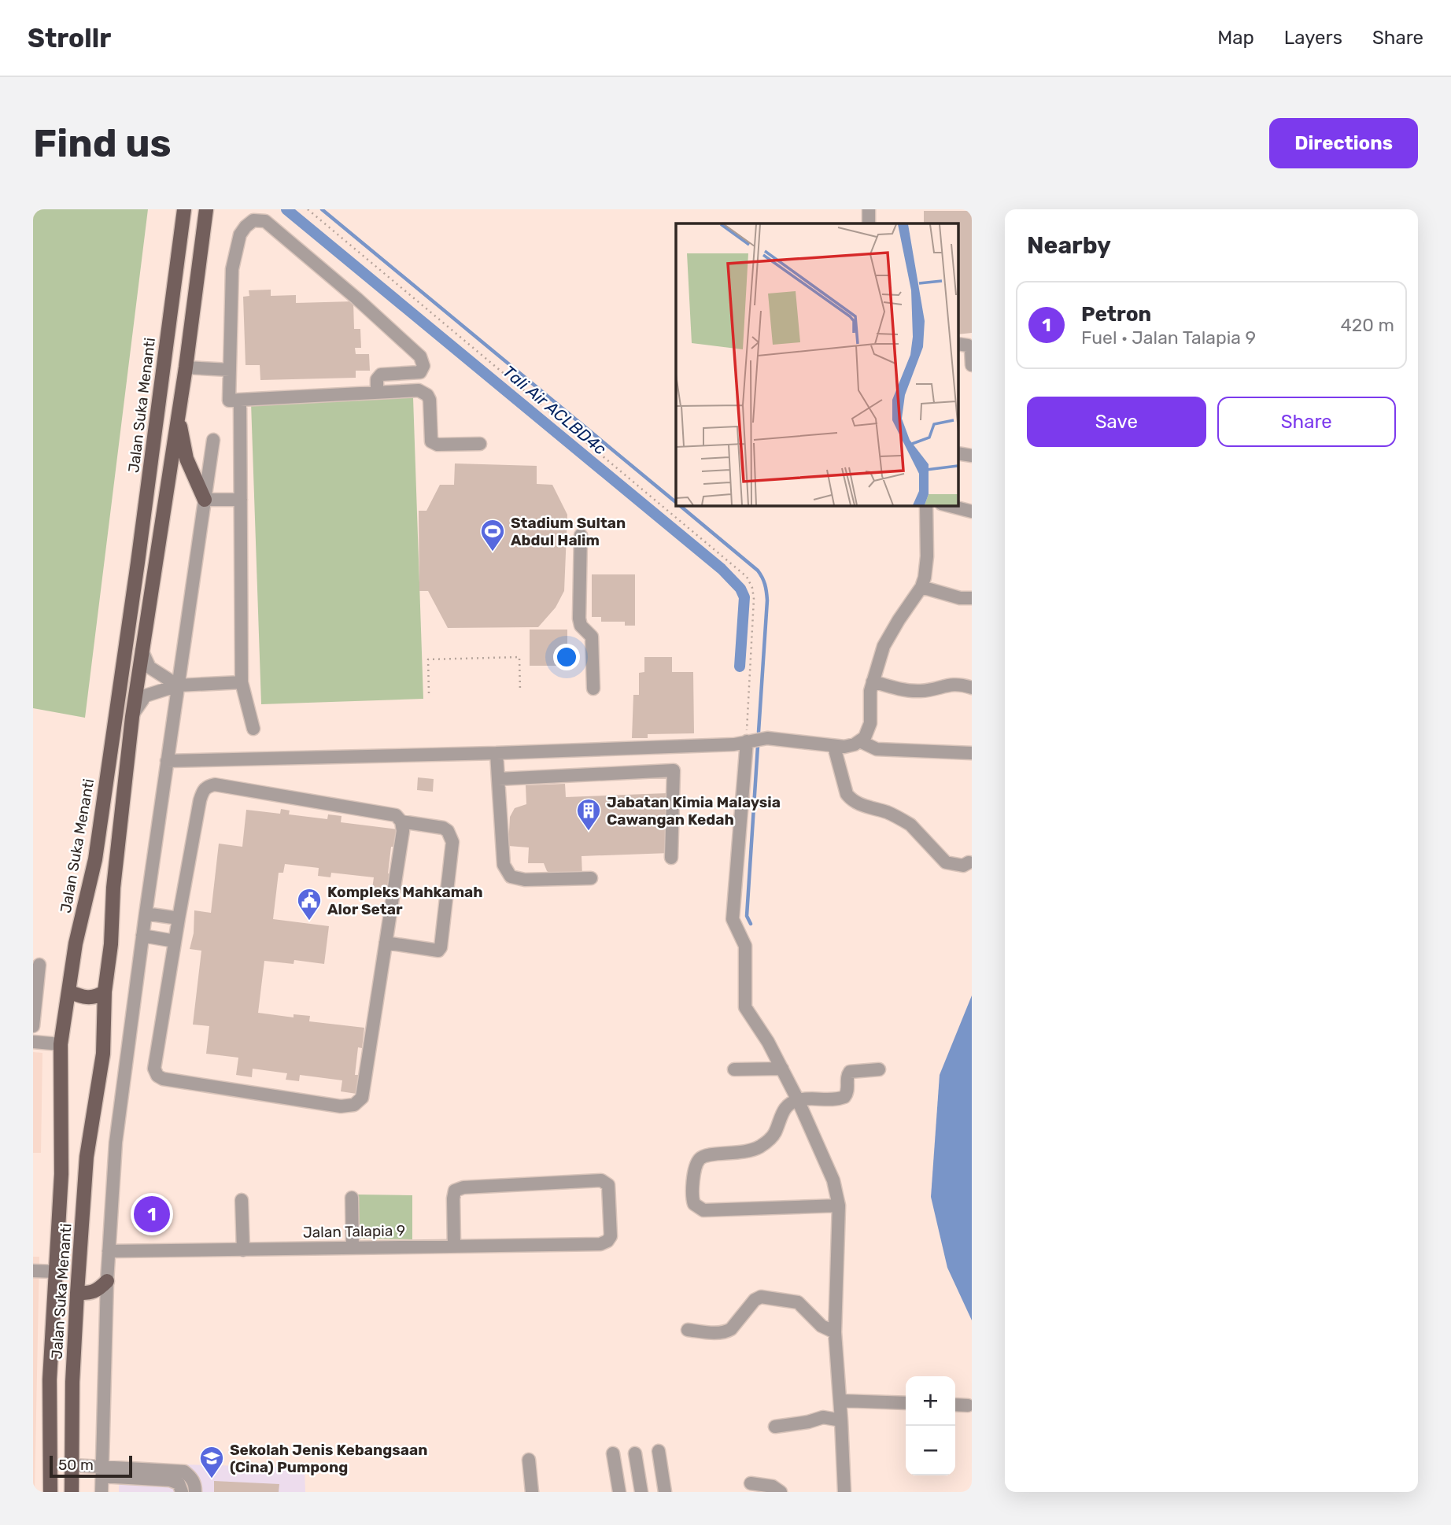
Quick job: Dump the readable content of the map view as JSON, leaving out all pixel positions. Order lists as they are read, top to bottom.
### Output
{
  "streets": {
    "main road": ["Jalan Suka Menanti"],
    "street": ["Jalan Talapia 9"]
  },
  "water": ["Tali Air ACLBD4c"],
  "places": {
    "sports": ["Stadium Sultan Abdul Halim"],
    "building": ["Jabatan Kimia Malaysia Cawangan Kedah"],
    "public building": ["Kompleks Mahkamah Alor Setar"],
    "school or university": ["Sekolah Jenis Kebangsaan (Cina) Pumpong"]
  },
  "scale_bar": "50 m",
  "page": {
    "header": "Strollr",
    "nav": ["Map", "Layers", "Share"],
    "buttons": [
      "Directions",
      ["Save", "Share"]
    ],
    "title": "Find us",
    "heading": "Nearby",
    "list": [
      {
        "mark": "1",
        "name": "Petron",
        "note": "Fuel · Jalan Talapia 9",
        "value": "420 m"
      }
    ],
    "pins": "1",
    "map_buttons": ["+", "−"],
    "scale": "50 m"
  }
}
